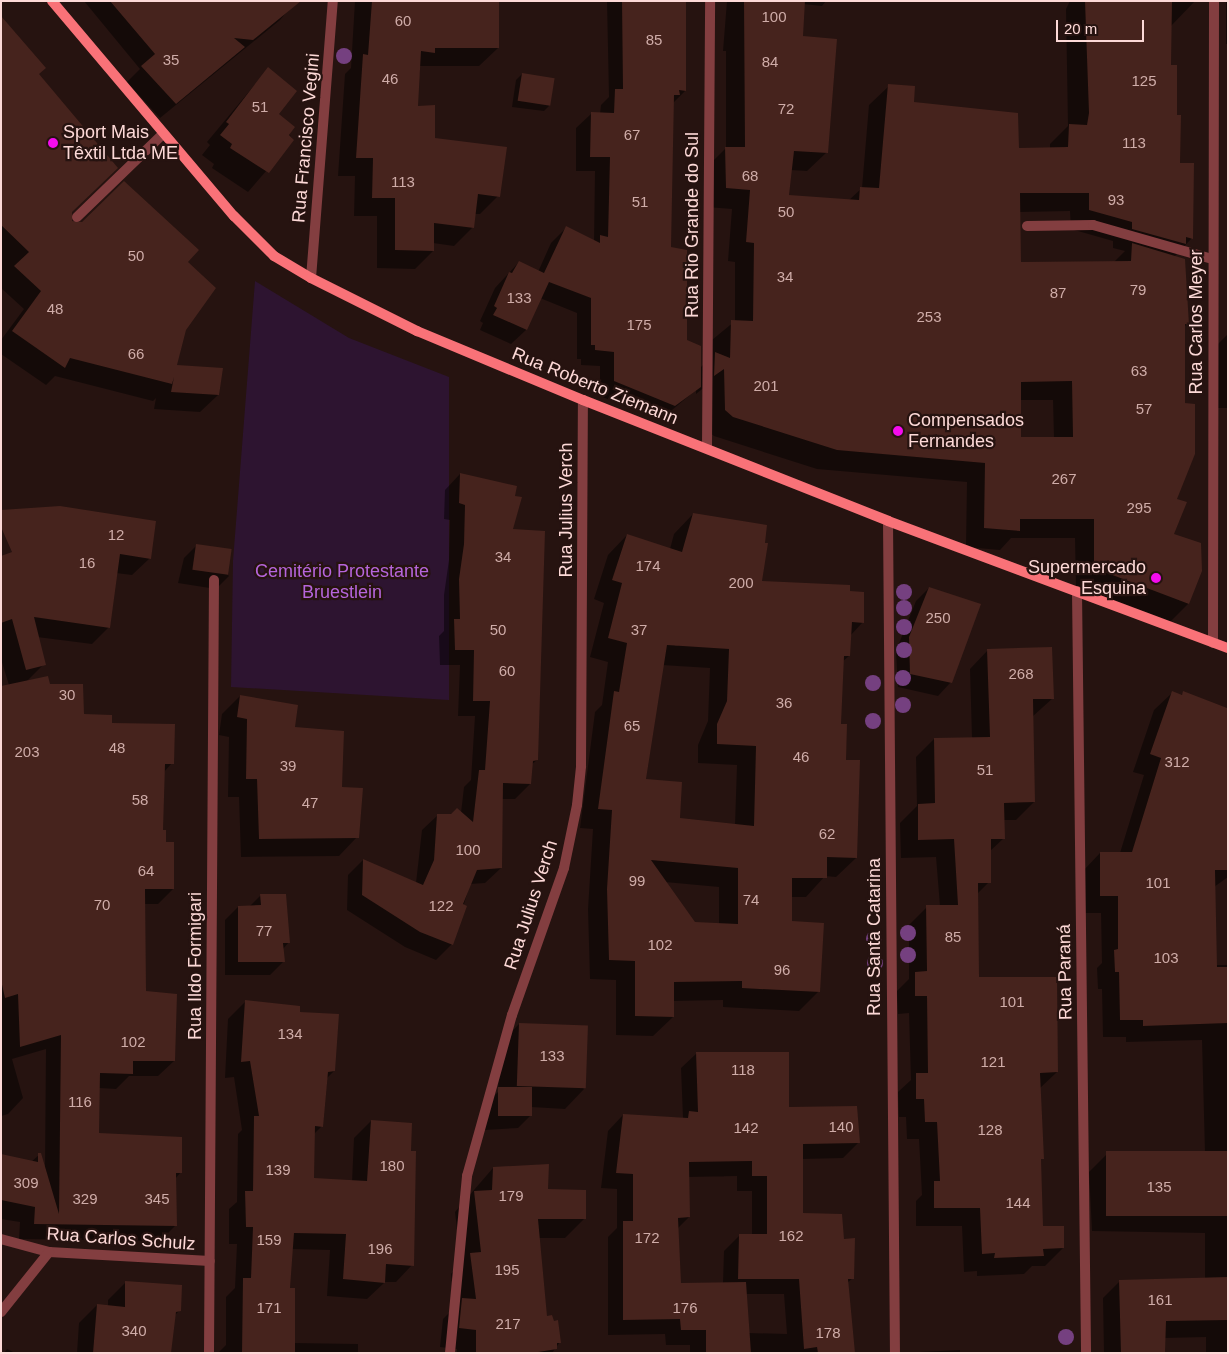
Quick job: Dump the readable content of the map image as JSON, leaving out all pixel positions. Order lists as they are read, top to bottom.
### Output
{
  "streets": {
    "main road": ["Rua Roberto Ziemann"],
    "street": [
      "Rua Francisco Vegini",
      "Rua Rio Grande do Sul",
      "Rua Carlos Meyer",
      "Rua Julius Verch",
      "Rua Santa Catarina",
      "Rua Ildo Formigari",
      "Rua Paraná",
      "Rua Carlos Schulz"
    ]
  },
  "crossings": [
    ["Rua Francisco Vegini", "Rua Roberto Ziemann"],
    ["Rua Rio Grande do Sul", "Rua Roberto Ziemann"],
    ["Rua Carlos Meyer", "Rua Roberto Ziemann"],
    ["Rua Roberto Ziemann", "Rua Julius Verch"],
    ["Rua Roberto Ziemann", "Rua Santa Catarina"],
    ["Rua Roberto Ziemann", "Rua Paraná"],
    ["Rua Ildo Formigari", "Rua Carlos Schulz"]
  ],
  "parks": ["Cemitério Protestante Bruestlein"],
  "places": ["Sport Mais Têxtil Ltda ME", "Compensados Fernandes", "Supermercado Esquina"],
  "house_numbers": [
    "100",
    "60",
    "85",
    "35",
    "84",
    "46",
    "125",
    "51",
    "72",
    "67",
    "113",
    "68",
    "113",
    "93",
    "51",
    "50",
    "50",
    "34",
    "79",
    "87",
    "133",
    "48",
    "253",
    "175",
    "66",
    "63",
    "201",
    "57",
    "267",
    "295",
    "12",
    "34",
    "16",
    "174",
    "200",
    "250",
    "50",
    "37",
    "60",
    "268",
    "30",
    "36",
    "65",
    "48",
    "203",
    "46",
    "312",
    "39",
    "51",
    "58",
    "47",
    "62",
    "100",
    "64",
    "99",
    "101",
    "74",
    "70",
    "122",
    "77",
    "85",
    "102",
    "103",
    "96",
    "101",
    "134",
    "102",
    "133",
    "121",
    "118",
    "116",
    "140",
    "142",
    "128",
    "180",
    "139",
    "309",
    "135",
    "179",
    "329",
    "345",
    "144",
    "162",
    "172",
    "159",
    "196",
    "195",
    "161",
    "171",
    "176",
    "217",
    "340",
    "178"
  ],
  "scale_bar": "20 m"
}
